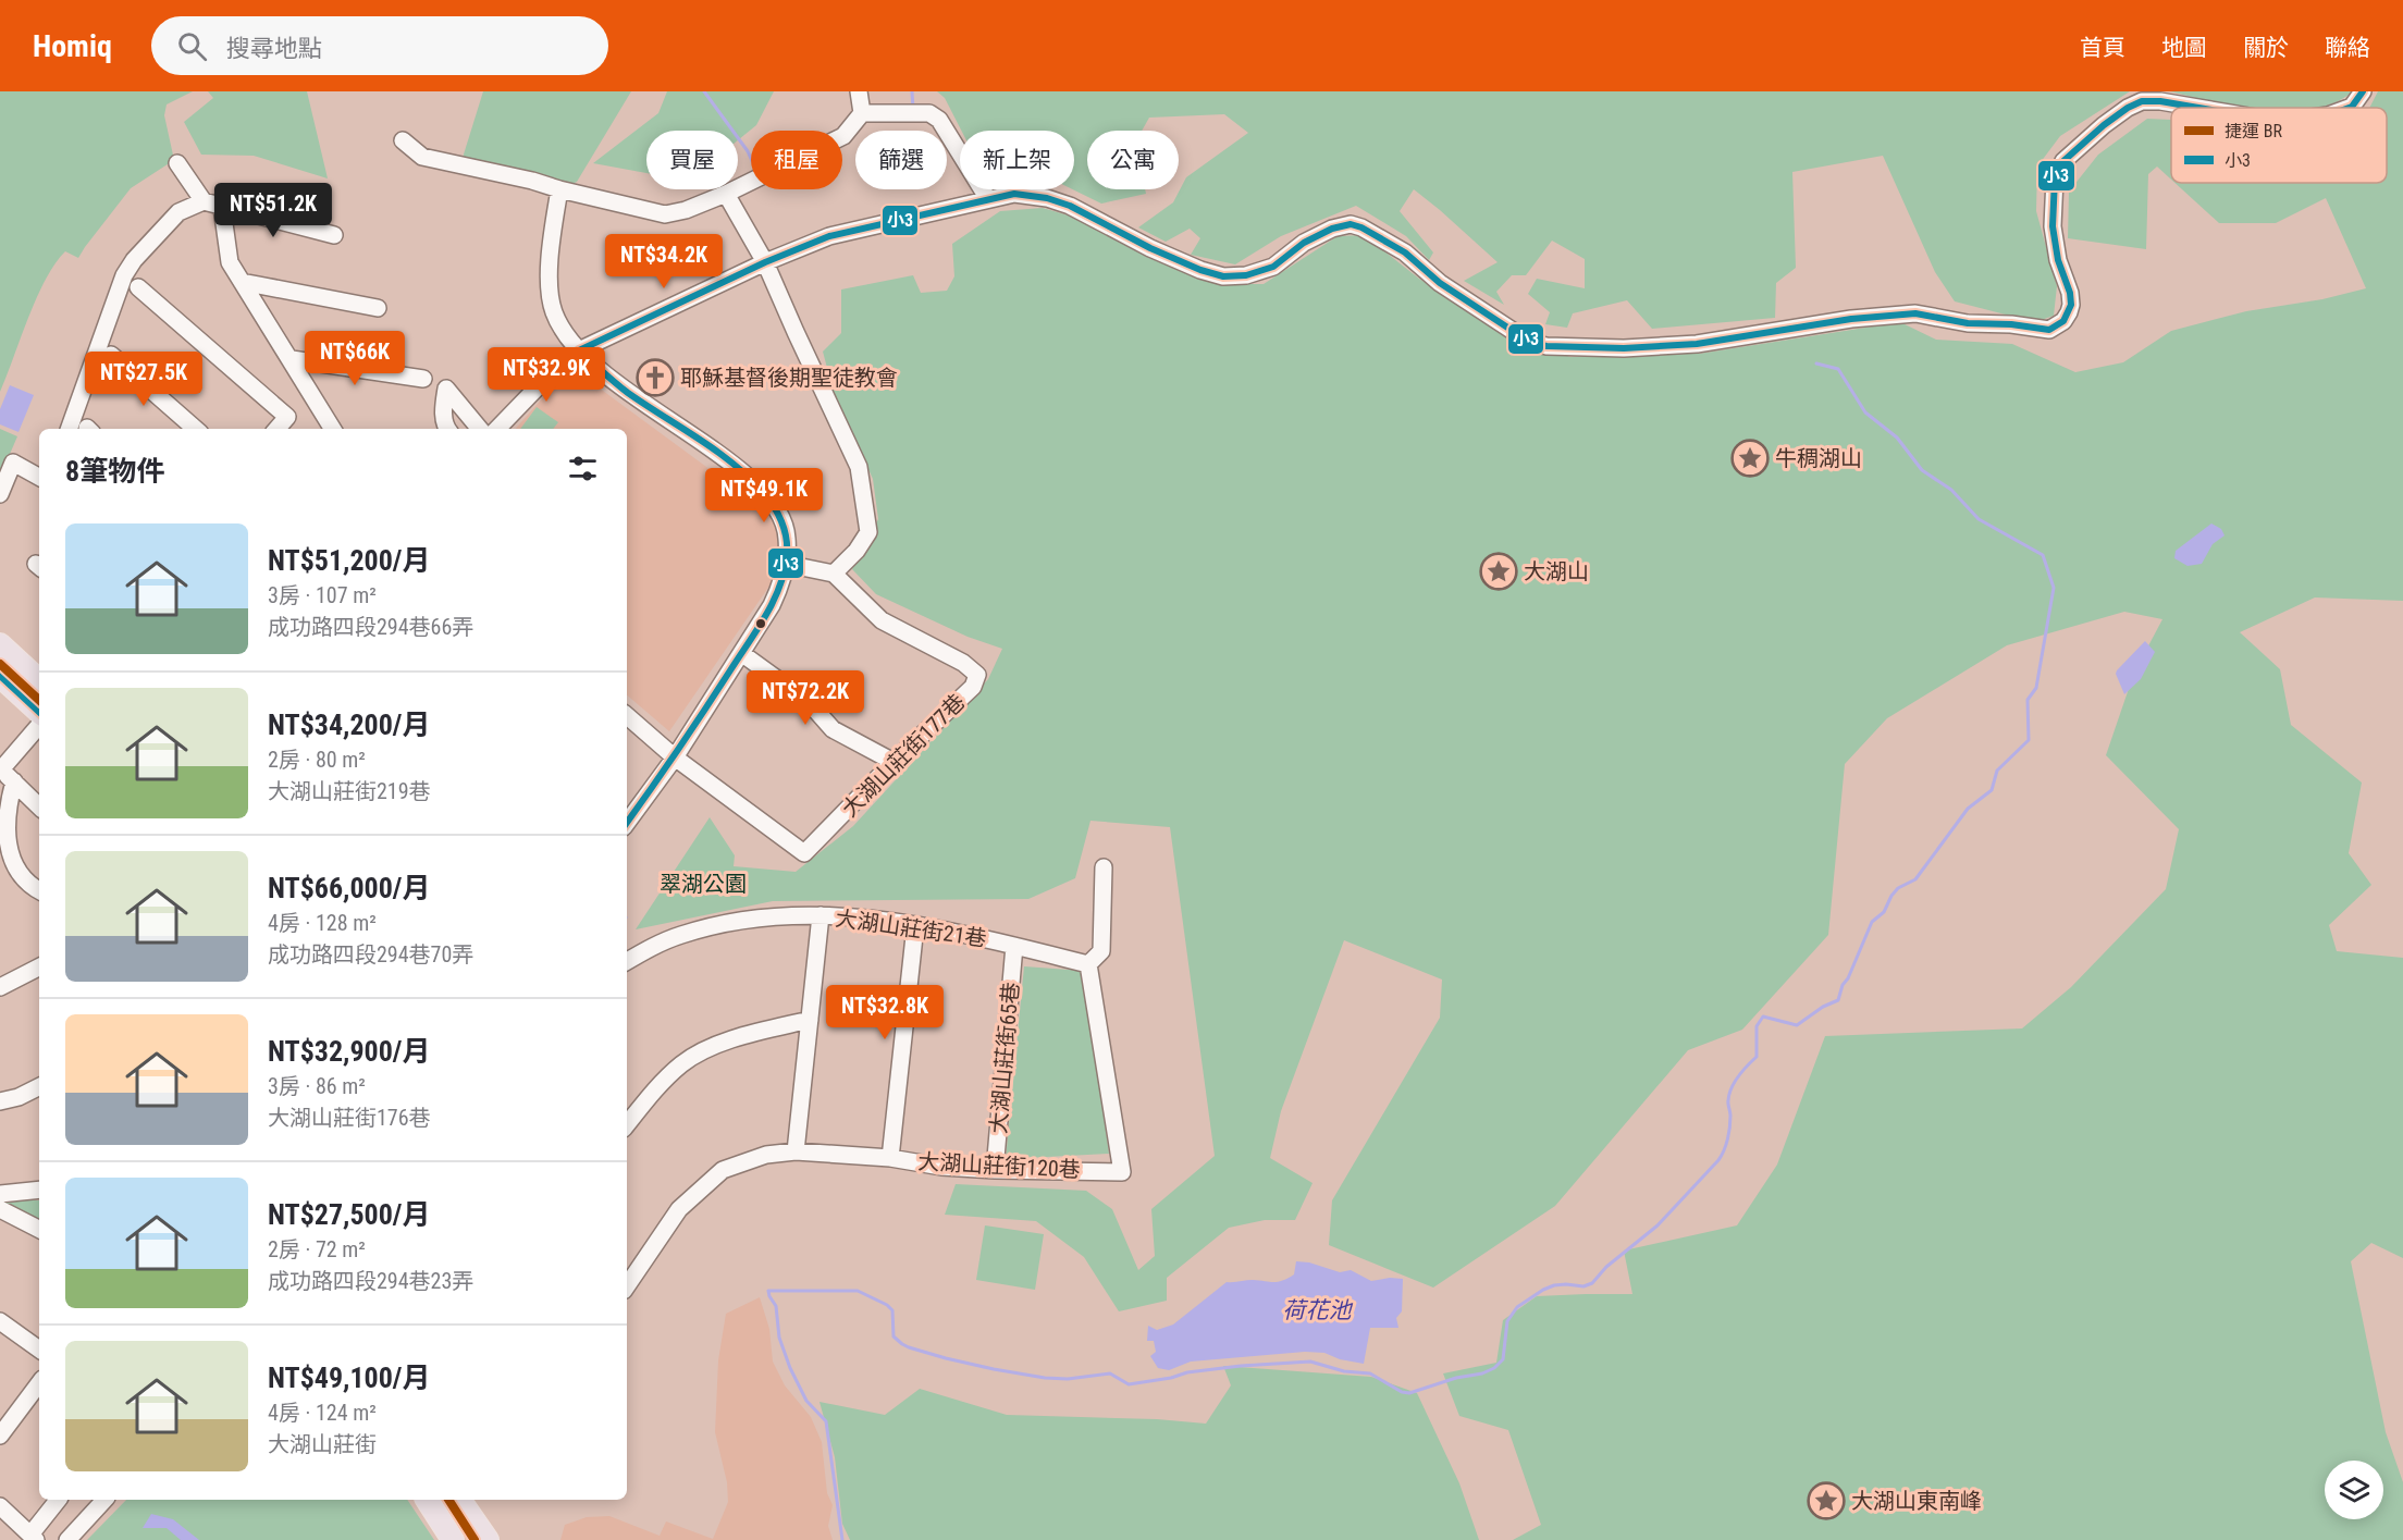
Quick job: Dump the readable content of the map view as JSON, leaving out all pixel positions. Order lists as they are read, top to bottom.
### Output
{
  "streets": {
    "street": [
      "大湖山莊街177巷",
      "大湖山莊街21巷",
      "大湖山莊街65巷",
      "大湖山莊街120巷"
    ]
  },
  "crossings": [
    ["大湖山莊街21巷", "大湖山莊街65巷"],
    ["大湖山莊街21巷", "大湖山莊街120巷"],
    ["大湖山莊街65巷", "大湖山莊街120巷"]
  ],
  "water": ["荷花池"],
  "parks": ["翠湖公園"],
  "places": {
    "church": ["耶穌基督後期聖徒教會"],
    "place": ["牛稠湖山", "大湖山", "大湖山東南峰"]
  },
  "lines": ["transit line 小3", "metro line BR"],
  "legend": ["捷運 BR", "小3"],
  "page": {
    "header": "Homiq",
    "search": "搜尋地點",
    "nav": [
      "首頁",
      "地圖",
      "關於",
      "聯絡"
    ],
    "chip": [
      "買屋",
      "租屋",
      "篩選",
      "新上架",
      "公寓"
    ],
    "price": [
      "NT$51.2K",
      "NT$34.2K",
      "NT$66K",
      "NT$32.9K",
      "NT$27.5K",
      "NT$49.1K",
      "NT$72.2K",
      "NT$32.8K"
    ],
    "heading": "8筆物件",
    "list": [
      {
        "name": "NT$51,200/月",
        "note": "3房 · 107 m² · 成功路四段294巷66弄"
      },
      {
        "name": "NT$34,200/月",
        "note": "2房 · 80 m² · 大湖山莊街219巷"
      },
      {
        "name": "NT$66,000/月",
        "note": "4房 · 128 m² · 成功路四段294巷70弄"
      },
      {
        "name": "NT$32,900/月",
        "note": "3房 · 86 m² · 大湖山莊街176巷"
      },
      {
        "name": "NT$27,500/月",
        "note": "2房 · 72 m² · 成功路四段294巷23弄"
      },
      {
        "name": "NT$49,100/月",
        "note": "4房 · 124 m² · 大湖山莊街"
      }
    ]
  }
}
